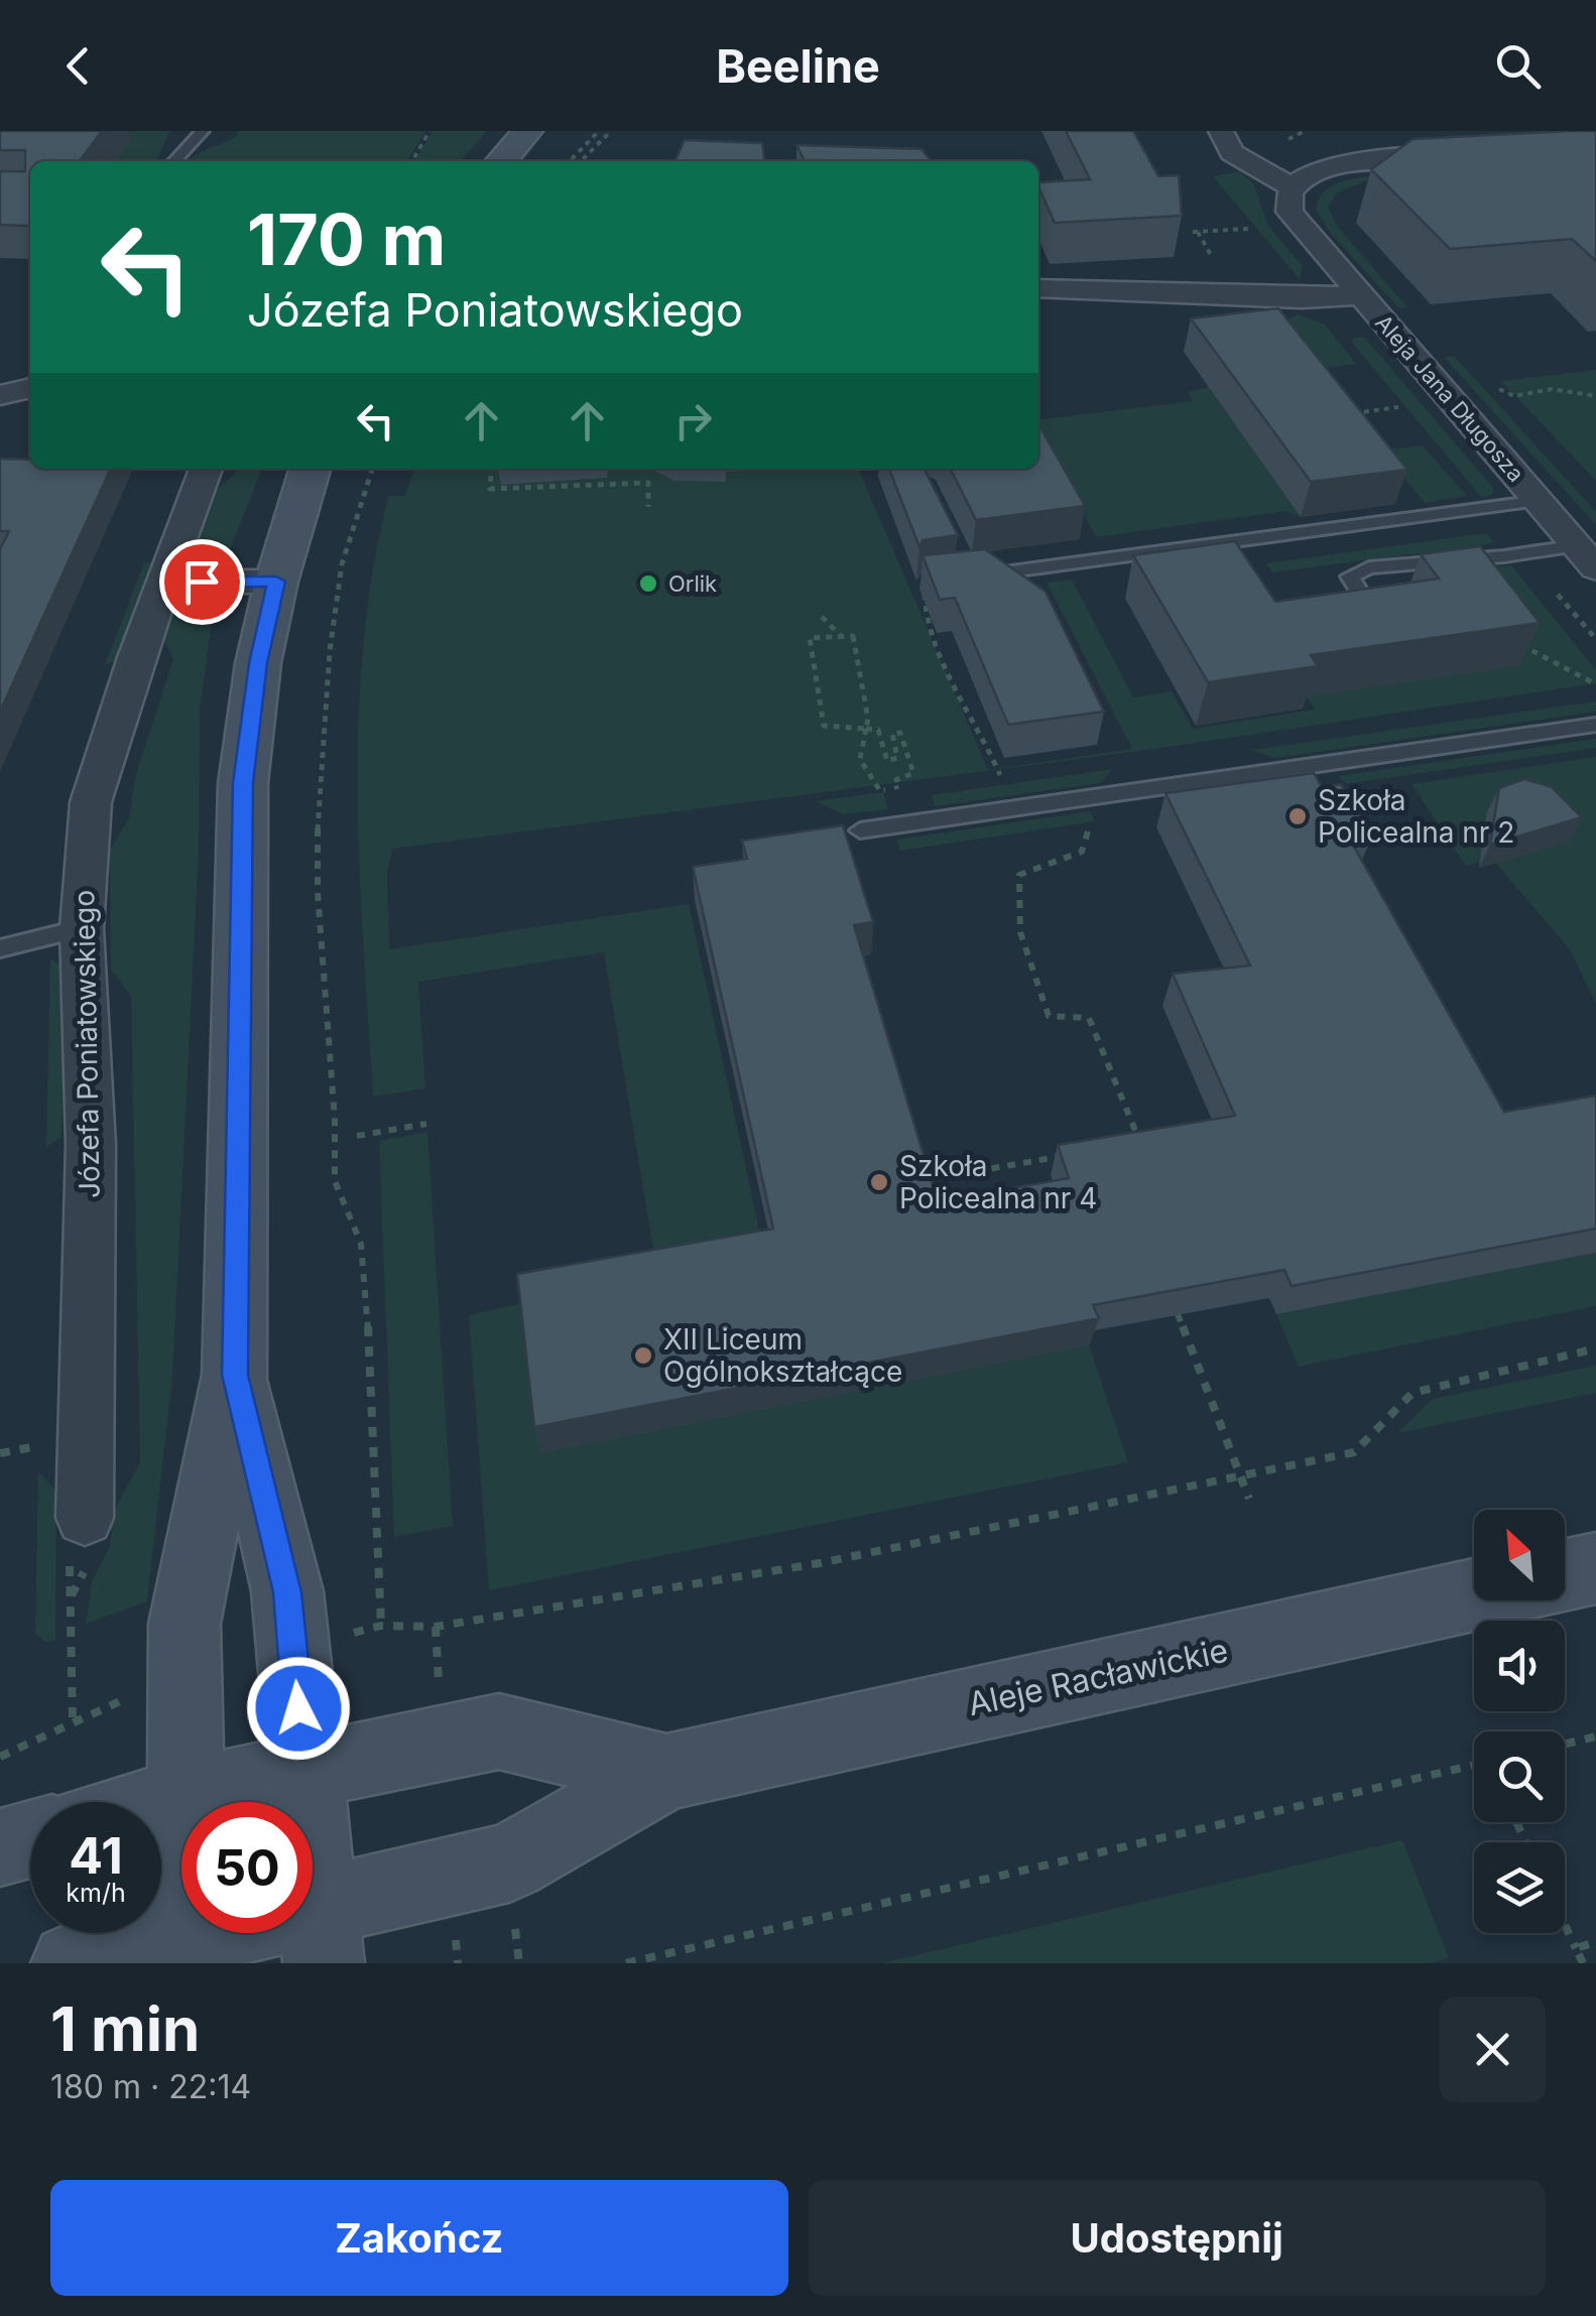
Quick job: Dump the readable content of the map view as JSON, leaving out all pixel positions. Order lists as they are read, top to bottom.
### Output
{
  "streets": {
    "main road": ["Aleje Racławickie"],
    "street": ["Aleja Jana Długosza", "Józefa Poniatowskiego"]
  },
  "places": [
    "Orlik",
    "Szkoła Policealna nr 2",
    "Szkoła Policealna nr 4",
    "XII Liceum Ogólnokształcące"
  ],
  "north": "top left",
  "page": {
    "header": "Beeline",
    "turn": ["170 m", "Józefa Poniatowskiego"],
    "speed": "41 km/h",
    "limit": "50",
    "heading": ["1 min", "180 m · 22:14"],
    "buttons": ["Zakończ", "Udostępnij"]
  }
}
